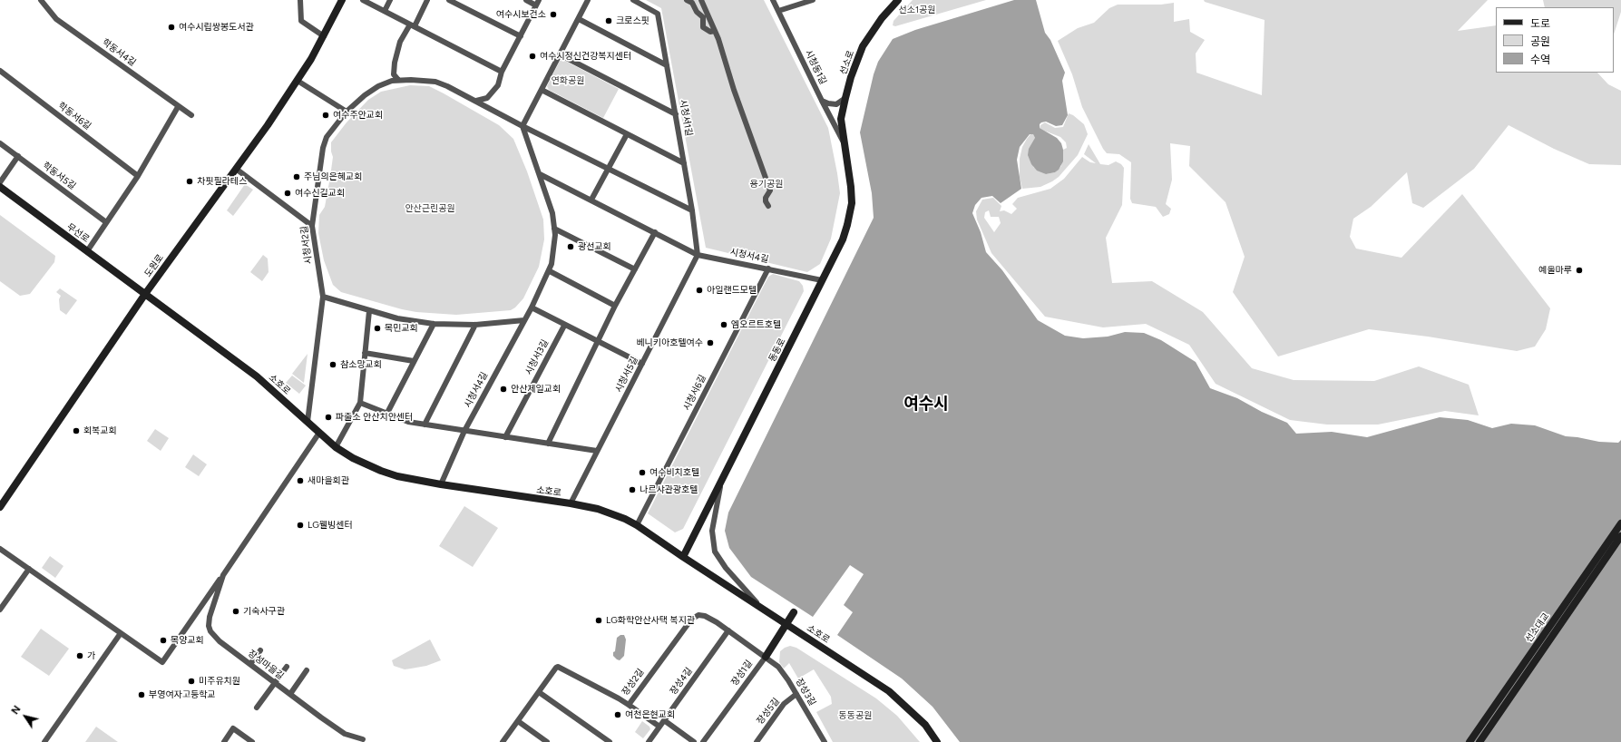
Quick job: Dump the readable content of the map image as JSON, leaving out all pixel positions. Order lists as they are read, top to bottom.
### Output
{
  "streets": {
    "street": [
      "학동서4길",
      "선소로",
      "시청동1길",
      "학동서6길",
      "시청서1길",
      "학동서5길",
      "무선로",
      "시청서2길",
      "시청서4길",
      "도원로",
      "동동로",
      "시청서3길",
      "시청서5길",
      "소호로",
      "시청서6길",
      "선소대교",
      "장성마을길",
      "장성1길",
      "장성4길",
      "장성2길",
      "장성3길",
      "장성5길"
    ]
  },
  "crossings": [
    ["선소로", "시청동1길"],
    ["선소로", "동동로"],
    ["시청동1길", "동동로"],
    ["시청서1길", "시청서4길"],
    ["시청서1길", "시청서5길"],
    ["무선로", "도원로"],
    ["무선로", "소호로"],
    ["시청서2길", "시청서4길"],
    ["시청서2길", "소호로"],
    ["시청서4길", "동동로"],
    ["시청서4길", "시청서5길"],
    ["시청서4길", "소호로"],
    ["시청서4길", "시청서6길"],
    ["도원로", "소호로"],
    ["동동로", "소호로"],
    ["시청서5길", "소호로"],
    ["소호로", "시청서6길"],
    ["소호로", "장성마을길"],
    ["소호로", "장성1길"],
    ["장성1길", "장성2길"],
    ["장성1길", "장성3길"],
    ["장성4길", "장성2길"],
    ["장성2길", "장성3길"],
    ["장성3길", "장성5길"]
  ],
  "districts": ["여수시"],
  "parks": [
    "선소1공원",
    "연화공원",
    "용기공원",
    "안산근린공원",
    "동동공원"
  ],
  "places": [
    "여수시보건소",
    "크로스핏",
    "여수시립쌍봉도서관",
    "여수시정신건강복지센터",
    "여수주안교회",
    "주님의은혜교회",
    "차핏필라테스",
    "여수신길교회",
    "광선교회",
    "예울마루",
    "아일랜드모텔",
    "엠오르트호텔",
    "목민교회",
    "베니키아호텔여수",
    "참소망교회",
    "안산제일교회",
    "파출소 안산치안센터",
    "회복교회",
    "여수비치호텔",
    "새마을회관",
    "나르샤관광호텔",
    "LG웰빙센터",
    "기숙사구관",
    "LG화학안산사택 복지관",
    "목양교회",
    "가",
    "미주유치원",
    "부영여자고등학교",
    "여천은현교회"
  ],
  "legend": ["도로", "공원", "수역"],
  "north": "top left"
}
